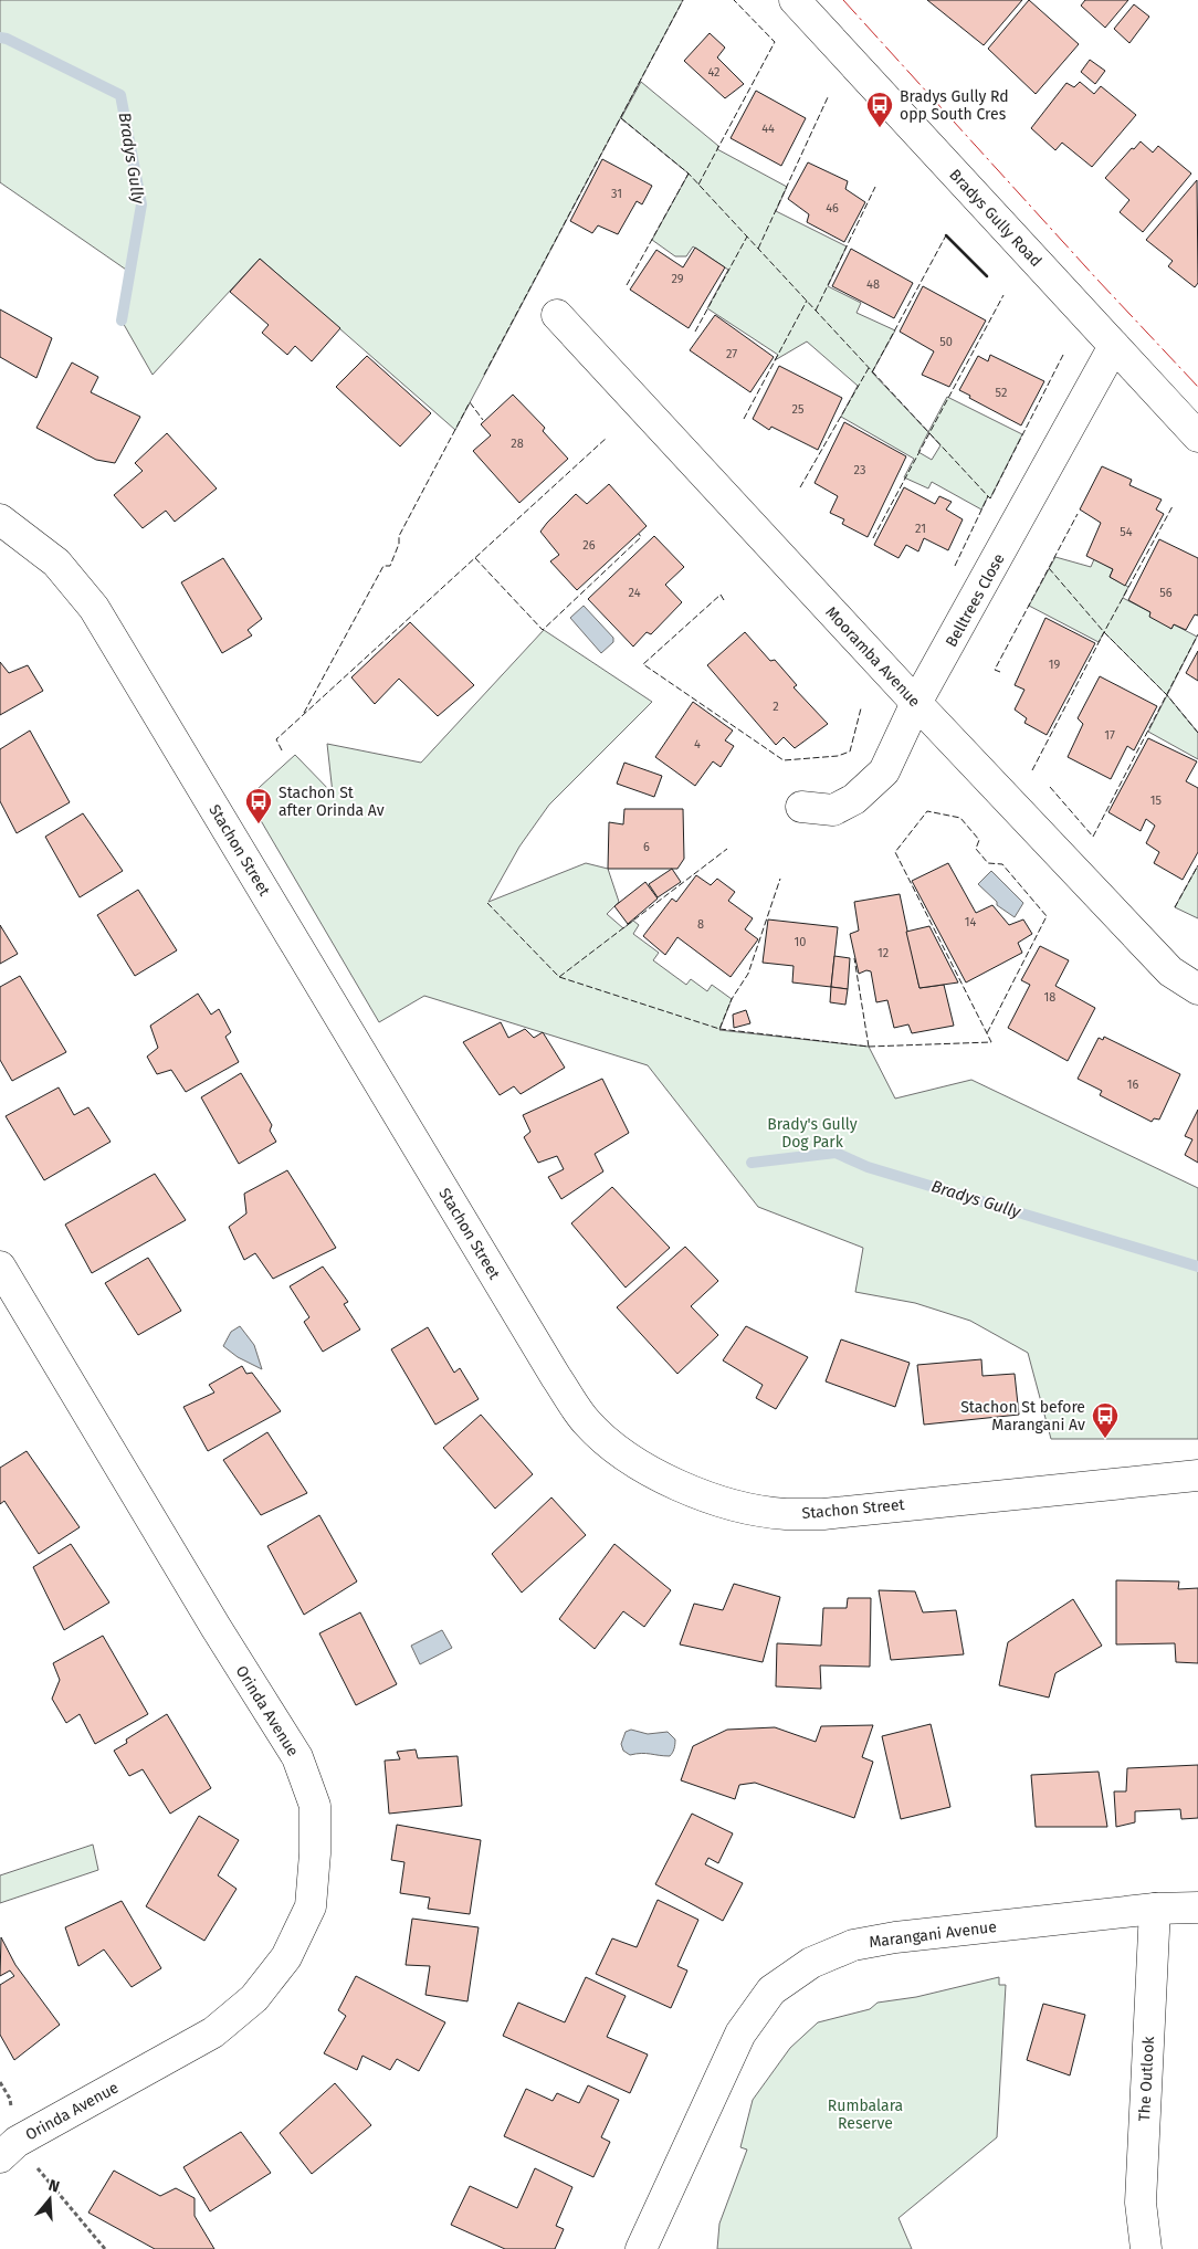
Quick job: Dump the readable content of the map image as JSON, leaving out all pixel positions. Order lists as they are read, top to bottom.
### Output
{
  "streets": {
    "street": [
      "Bradys Gully Road",
      "Belltrees Close",
      "Mooramba Avenue",
      "Stachon Street",
      "Orinda Avenue",
      "Marangani Avenue",
      "The Outlook"
    ]
  },
  "crossings": [
    ["Bradys Gully Road", "Belltrees Close"],
    ["Belltrees Close", "Mooramba Avenue"],
    ["Marangani Avenue", "The Outlook"]
  ],
  "water": ["Bradys Gully"],
  "parks": ["Brady's Gully Dog Park", "Rumbalara Reserve"],
  "places": {
    "bus stop": ["Bradys Gully Rd opp South Cres", "Stachon St after Orinda Av", "Stachon St before Marangani Av"]
  },
  "house_numbers": [
    "42",
    "44",
    "31",
    "46",
    "29",
    "48",
    "50",
    "27",
    "52",
    "25",
    "28",
    "23",
    "21",
    "54",
    "26",
    "24",
    "56",
    "19",
    "2",
    "17",
    "4",
    "15",
    "6",
    "14",
    "8",
    "10",
    "12",
    "18",
    "16"
  ],
  "north": "top"
}
